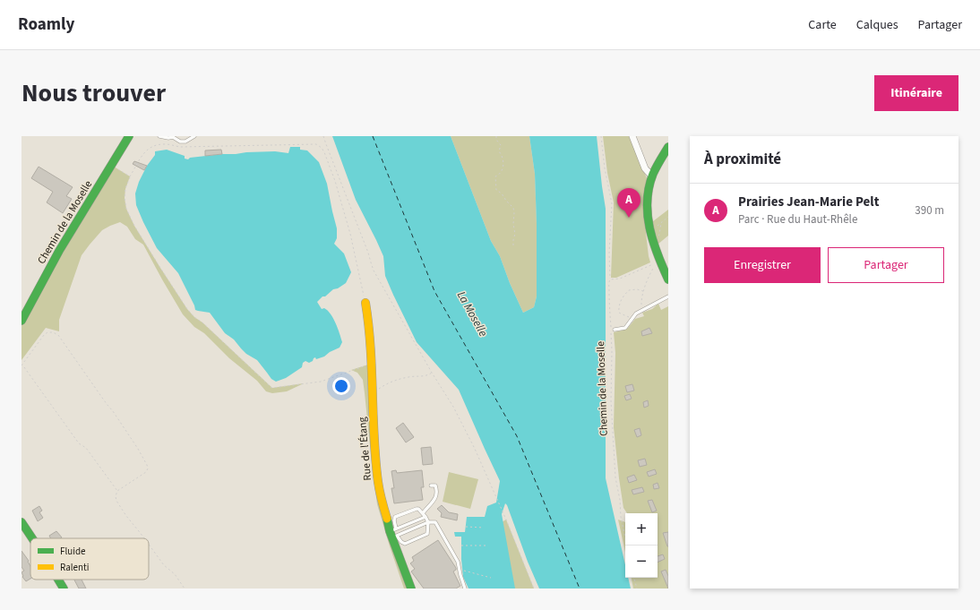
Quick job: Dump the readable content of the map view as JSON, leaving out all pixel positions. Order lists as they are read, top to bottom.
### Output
{
  "streets": {
    "street": ["Chemin de la Moselle", "Rue de l'Étang"]
  },
  "water": ["La Moselle"],
  "legend": ["Fluide", "Ralenti"],
  "page": {
    "header": "Roamly",
    "nav": ["Carte", "Calques", "Partager"],
    "title": "Nous trouver",
    "buttons": [
      "Itinéraire",
      ["Enregistrer", "Partager"]
    ],
    "heading": "À proximité",
    "list": [
      {
        "mark": "A",
        "name": "Prairies Jean-Marie Pelt",
        "note": "Parc · Rue du Haut-Rhêle",
        "value": "390 m"
      }
    ],
    "pins": "A",
    "map_buttons": ["+", "−"]
  }
}
